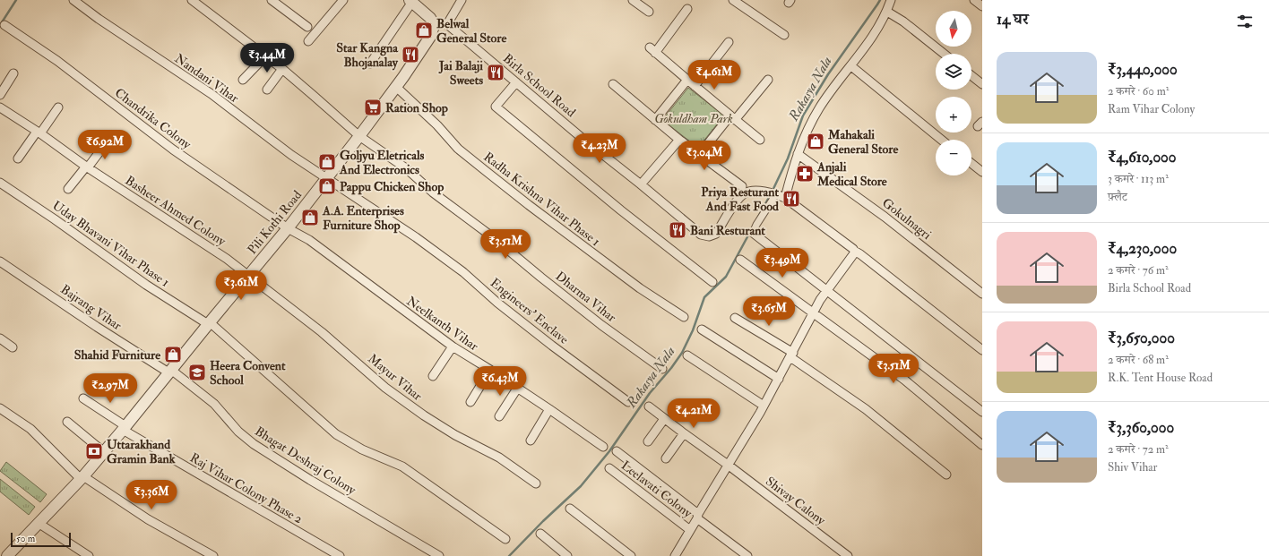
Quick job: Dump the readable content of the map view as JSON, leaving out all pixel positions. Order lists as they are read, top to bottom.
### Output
{
  "streets": {
    "street": [
      "Nandani Vihar",
      "Birla School Road",
      "Chandrika Colony",
      "Radha Krishna Vihar Phase 1",
      "Basheer Ahmed Colony",
      "Gokulnagri",
      "Pili Kothi Road",
      "Uday Bhavani Vihar Phase 1",
      "Dharma Vihar",
      "Bajrang Vihar",
      "Engineers' Enclave",
      "Neelkanth Vihar",
      "Mayur Vihar",
      "Bhagat Deshraj Colony",
      "Raj Vihar Colony Phase 2",
      "Leelavati Colony",
      "Shivay Calony"
    ]
  },
  "crossings": [
    ["Nandani Vihar", "Pili Kothi Road"],
    ["Nandani Vihar", "Engineers' Enclave"],
    ["Chandrika Colony", "Pili Kothi Road"],
    ["Chandrika Colony", "Neelkanth Vihar"],
    ["Radha Krishna Vihar Phase 1", "Pili Kothi Road"],
    ["Basheer Ahmed Colony", "Pili Kothi Road"],
    ["Basheer Ahmed Colony", "Mayur Vihar"],
    ["Pili Kothi Road", "Uday Bhavani Vihar Phase 1"],
    ["Pili Kothi Road", "Dharma Vihar"],
    ["Pili Kothi Road", "Bajrang Vihar"],
    ["Pili Kothi Road", "Engineers' Enclave"],
    ["Pili Kothi Road", "Neelkanth Vihar"],
    ["Pili Kothi Road", "Mayur Vihar"],
    ["Pili Kothi Road", "Bhagat Deshraj Colony"],
    ["Pili Kothi Road", "Raj Vihar Colony Phase 2"],
    ["Bajrang Vihar", "Bhagat Deshraj Colony"]
  ],
  "water": ["Rakasya Nala"],
  "parks": ["Gokuldham Park"],
  "places": {
    "shop": [
      "Belwal General Store",
      "Mahakali General Store",
      "Goljyu Eletricals And Electronics",
      "Pappu Chicken Shop",
      "A.A. Enterprises Furniture Shop",
      "Shahid Furniture"
    ],
    "restaurant": [
      "Star Kangna Bhojanalay",
      "Jai Balaji Sweets",
      "Priya Resturant And Fast Food",
      "Bani Resturant"
    ],
    "supermarket": ["Ration Shop"],
    "pharmacy": ["Anjali Medical Store"],
    "school or university": ["Heera Convent School"],
    "bank": ["Uttarakhand Gramin Bank"]
  },
  "scale_bar": "50 m",
  "north": "bottom",
  "page": {
    "heading": "14 घर",
    "map_buttons": ["+", "−"],
    "price": [
      "₹3.44M",
      "₹4.61M",
      "₹6.92M",
      "₹4.23M",
      "₹3.04M",
      "₹3.51M",
      "₹3.49M",
      "₹3.61M",
      "₹3.65M",
      "₹3.51M",
      "₹6.43M",
      "₹2.97M",
      "₹4.21M",
      "₹3.36M"
    ],
    "list": [
      {
        "name": "₹3,440,000",
        "note": "2 कमरे · 60 m² · Ram Vihar Colony"
      },
      {
        "name": "₹4,610,000",
        "note": "3 कमरे · 113 m² · फ़्लैट"
      },
      {
        "name": "₹4,230,000",
        "note": "2 कमरे · 76 m² · Birla School Road"
      },
      {
        "name": "₹3,650,000",
        "note": "2 कमरे · 68 m² · R.K. Tent House Road"
      },
      {
        "name": "₹3,360,000",
        "note": "2 कमरे · 72 m² · Shiv Vihar"
      }
    ],
    "scale": "50 m"
  }
}
